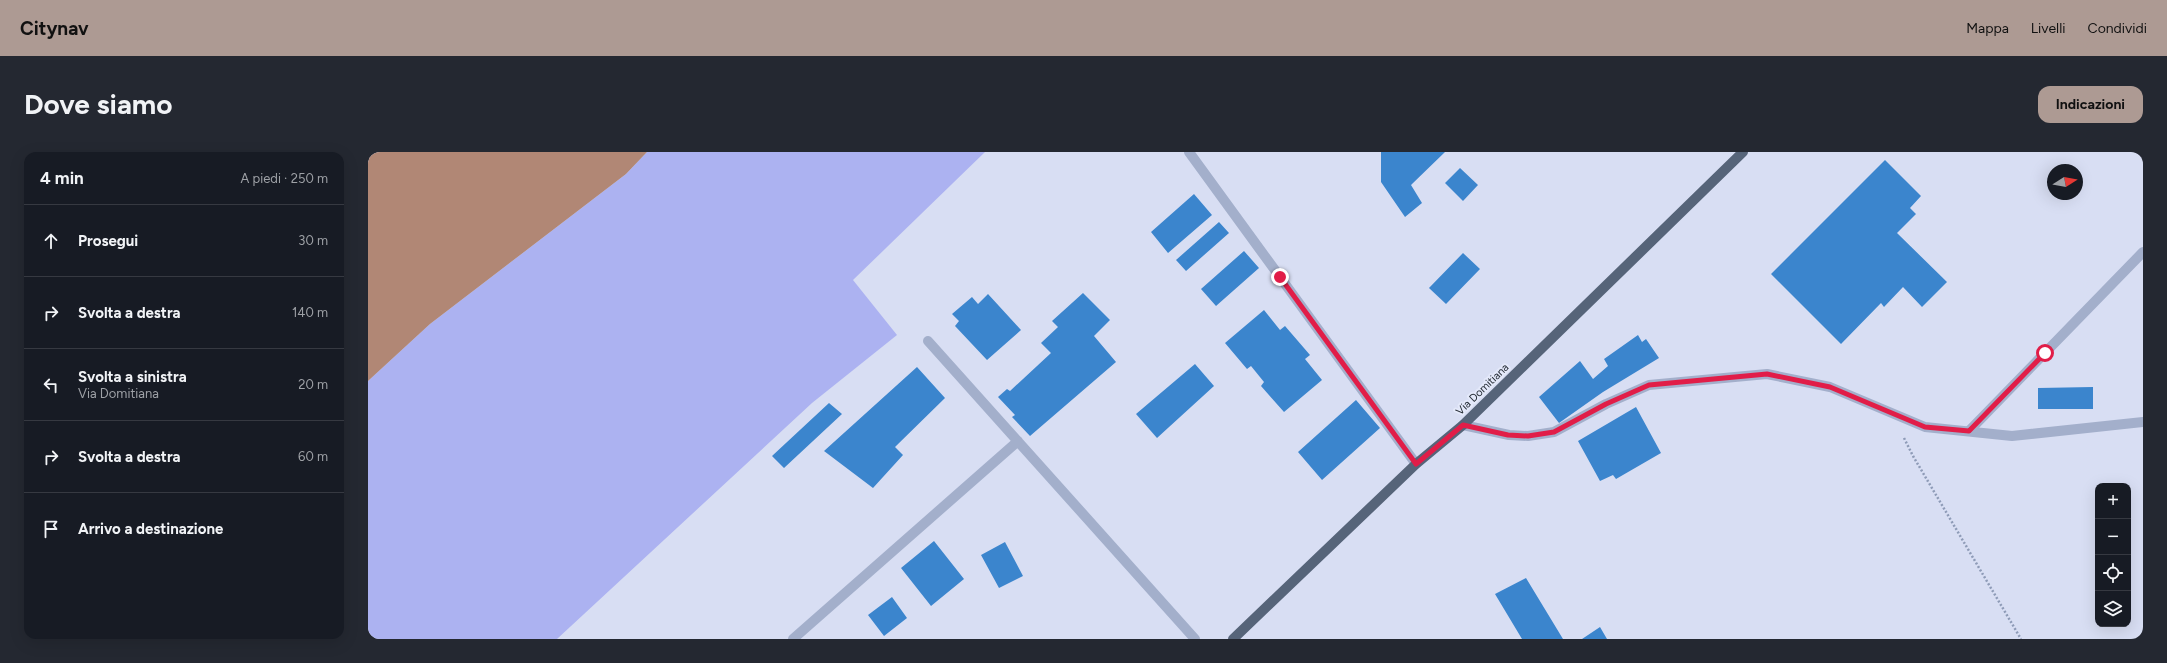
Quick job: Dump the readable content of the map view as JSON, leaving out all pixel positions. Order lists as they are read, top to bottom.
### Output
{
  "streets": {
    "main road": ["Via Domitiana"]
  },
  "north": "right",
  "page": {
    "header": "Citynav",
    "nav": ["Mappa", "Livelli", "Condividi"],
    "buttons": "Indicazioni",
    "title": "Dove siamo",
    "heading": ["4 min", "A piedi · 250 m"],
    "list": [
      ["Prosegui", "30 m"],
      ["Svolta a destra", "140 m"],
      ["Svolta a sinistra", "Via Domitiana", "20 m"],
      ["Svolta a destra", "60 m"],
      "Arrivo a destinazione"
    ],
    "map_buttons": ["+", "−"]
  }
}
